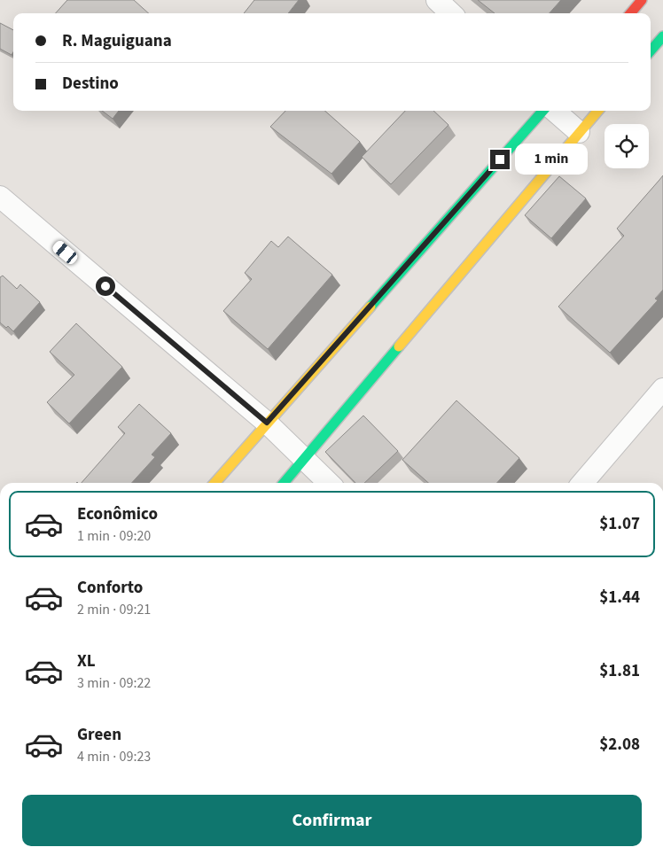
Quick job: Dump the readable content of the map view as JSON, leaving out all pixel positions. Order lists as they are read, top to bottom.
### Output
{
  "page": {
    "banner": ["R. Maguiguana", "Destino"],
    "bubble": "1 min",
    "list": [
      {
        "name": "Econômico",
        "note": "1 min · 09:20",
        "value": "$1.07"
      },
      {
        "name": "Conforto",
        "note": "2 min · 09:21",
        "value": "$1.44"
      },
      {
        "name": "XL",
        "note": "3 min · 09:22",
        "value": "$1.81"
      },
      {
        "name": "Green",
        "note": "4 min · 09:23",
        "value": "$2.08"
      }
    ],
    "buttons": "Confirmar"
  }
}
